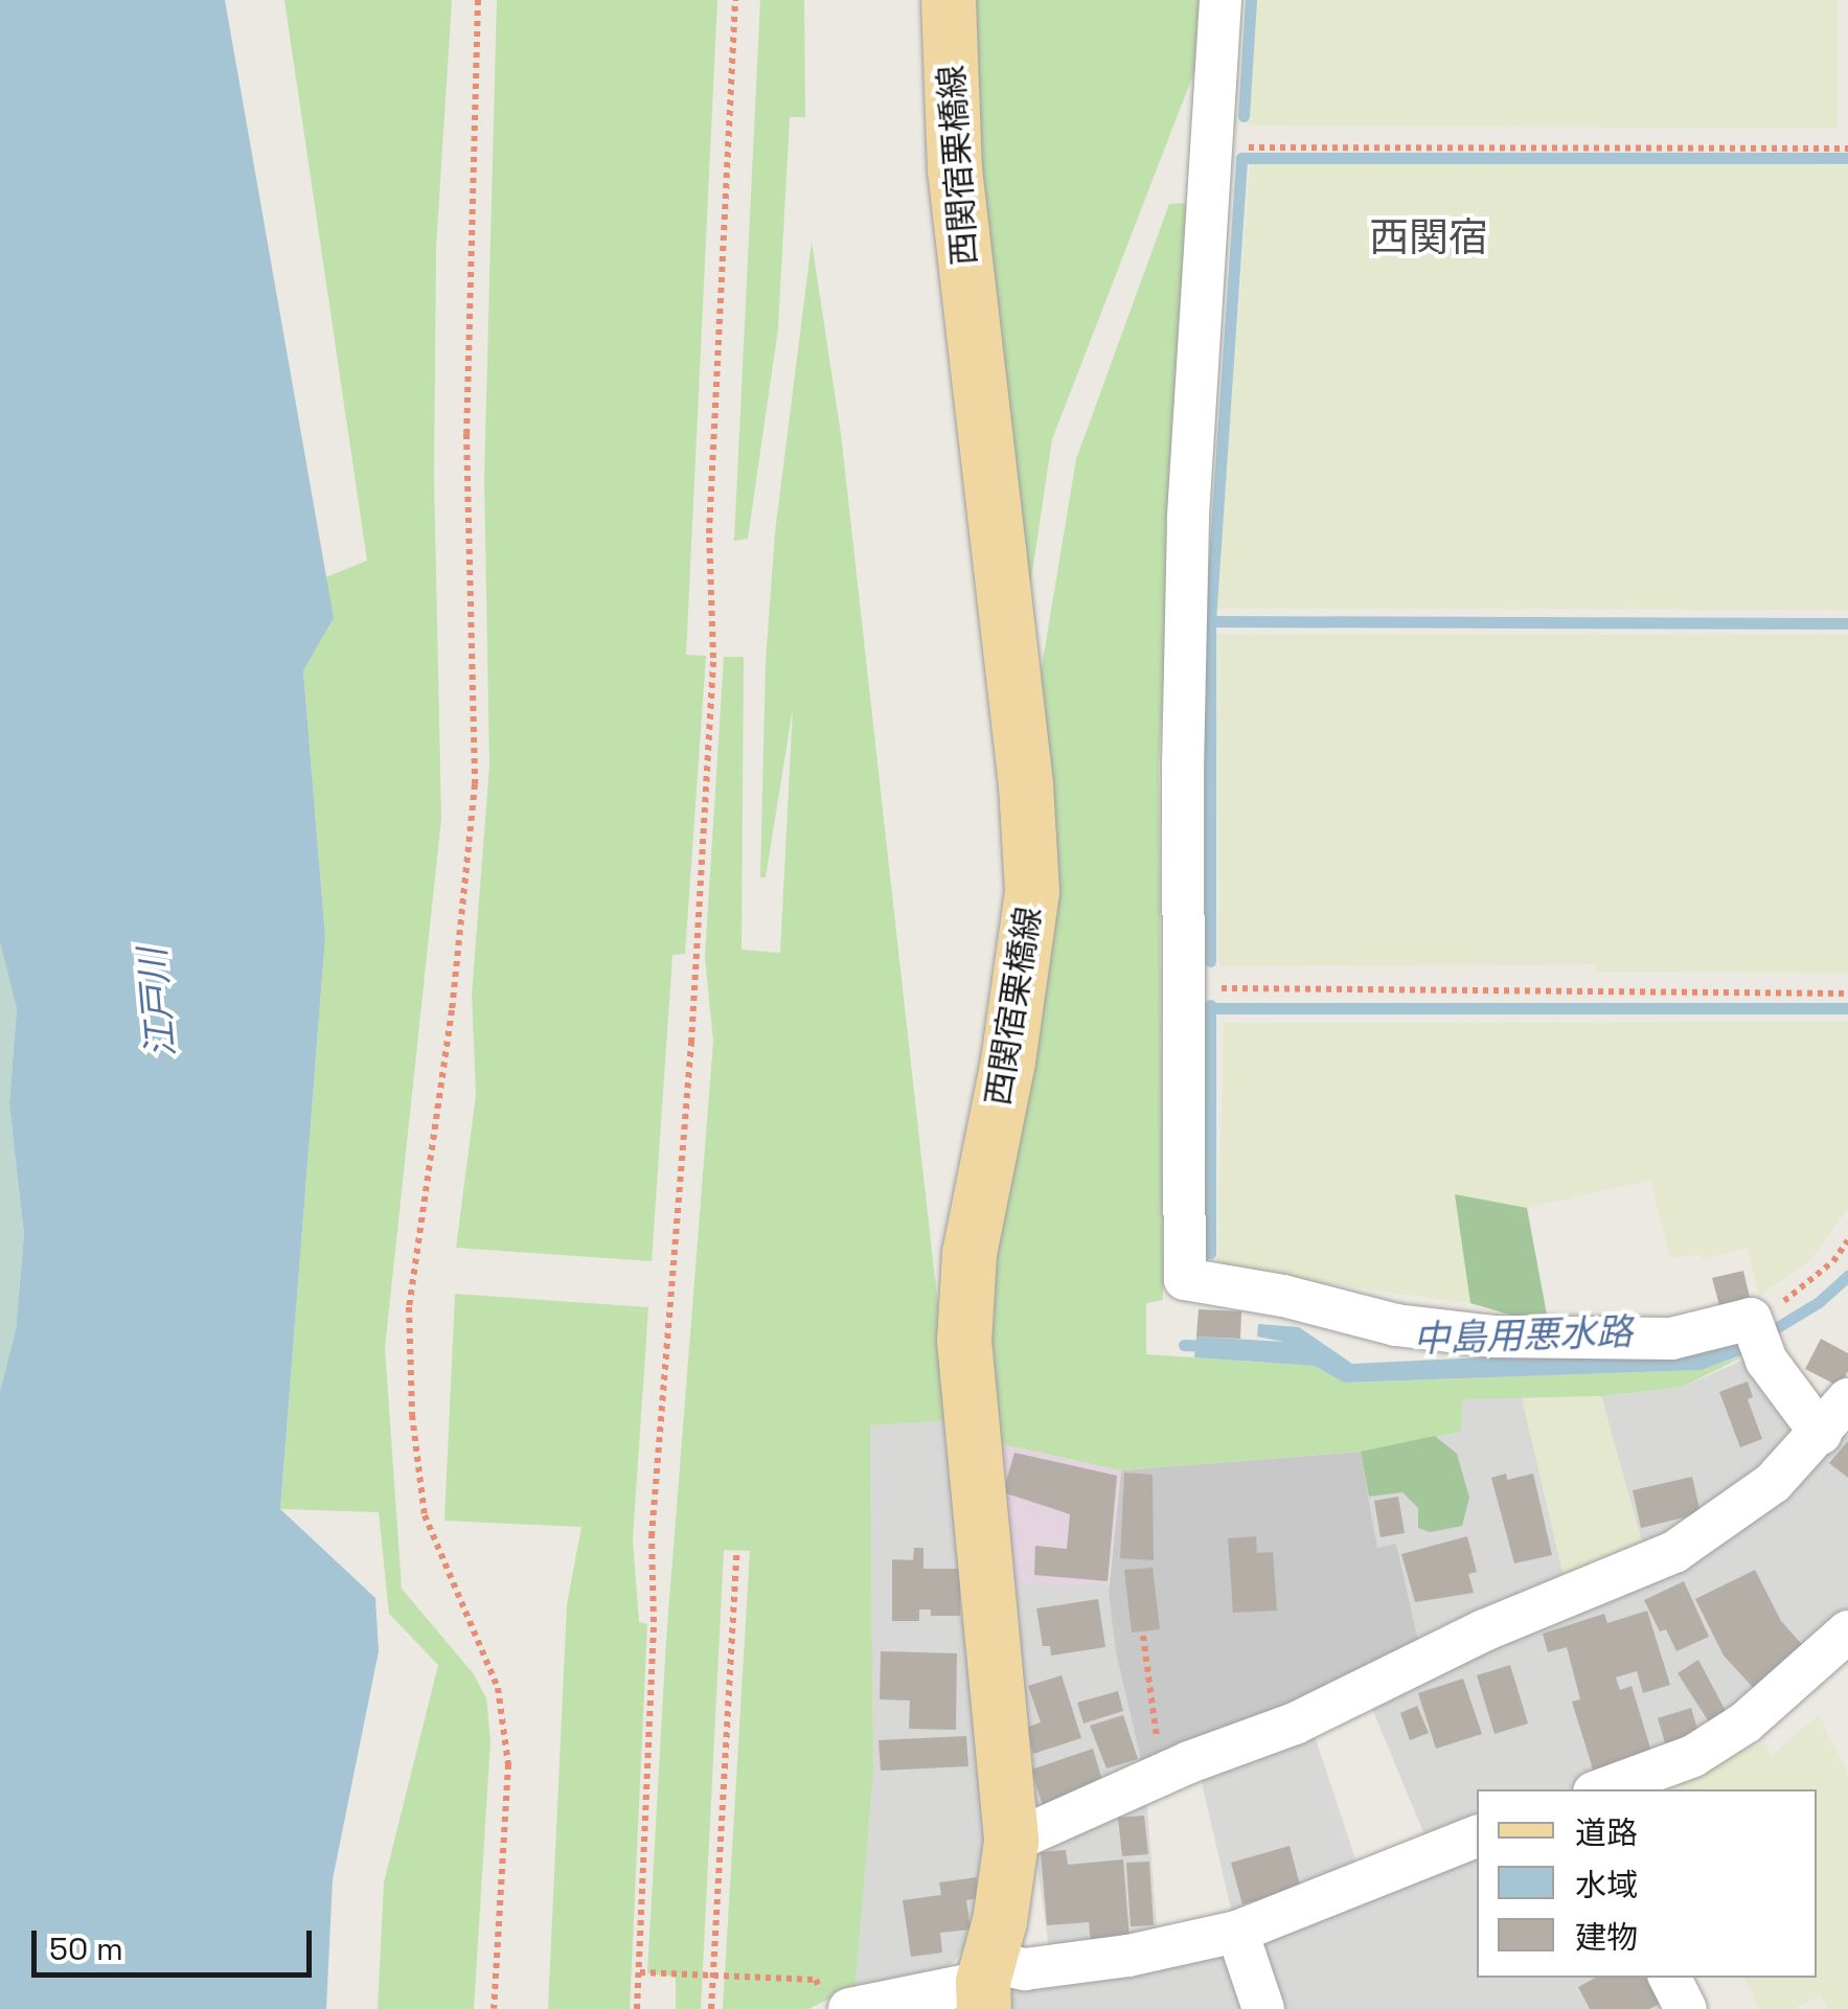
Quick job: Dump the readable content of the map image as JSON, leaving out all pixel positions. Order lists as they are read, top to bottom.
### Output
{
  "streets": {
    "main road": ["西関宿栗橋線"]
  },
  "districts": ["西関宿"],
  "water": ["江戸川", "中島用悪水路"],
  "legend": ["道路", "水域", "建物"],
  "scale_bar": "50 m"
}
